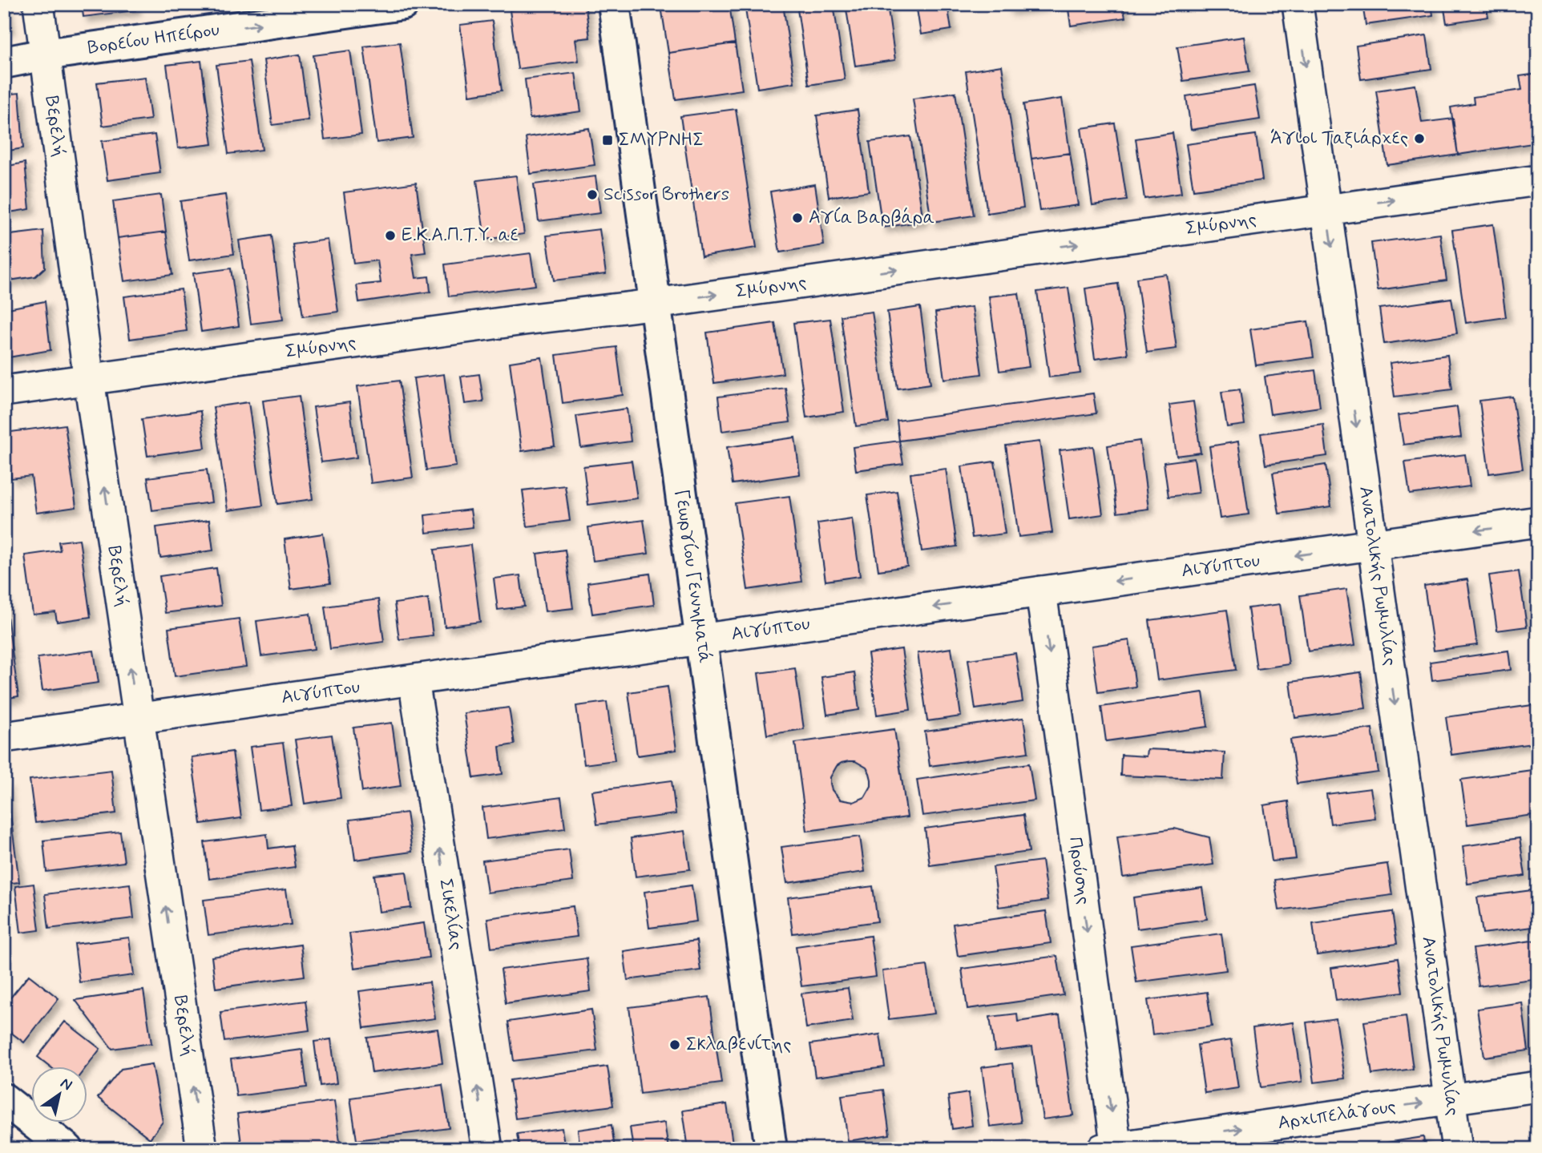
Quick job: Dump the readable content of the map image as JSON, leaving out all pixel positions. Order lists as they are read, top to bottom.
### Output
{
  "streets": {
    "main road": ["Βορείου Ηπείρου", "Γεωργίου Γεννηματά"],
    "street": [
      "Βερελή",
      "Σμύρνης",
      "Αιγύπτου",
      "Ανατολικής Ρωμυλίας",
      "Προύσης",
      "Σικελίας",
      "Αρχιπελάγους"
    ]
  },
  "crossings": [
    ["Βορείου Ηπείρου", "Βερελή"],
    ["Βερελή", "Σμύρνης"],
    ["Βερελή", "Αιγύπτου"],
    ["Σμύρνης", "Γεωργίου Γεννηματά"],
    ["Σμύρνης", "Ανατολικής Ρωμυλίας"],
    ["Αιγύπτου", "Γεωργίου Γεννηματά"],
    ["Αιγύπτου", "Ανατολικής Ρωμυλίας"],
    ["Αιγύπτου", "Προύσης"],
    ["Αιγύπτου", "Σικελίας"],
    ["Ανατολικής Ρωμυλίας", "Αρχιπελάγους"],
    ["Προύσης", "Αρχιπελάγους"]
  ],
  "one_way": [
    "Βορείου Ηπείρου",
    "Βερελή",
    "Σμύρνης",
    "Αιγύπτου",
    "Ανατολικής Ρωμυλίας",
    "Προύσης",
    "Σικελίας",
    "Αρχιπελάγους"
  ],
  "places": {
    "other": [
      "Άγιοι Ταξιάρχες",
      "Scissor Brothers",
      "Αγία Βαρβάρα",
      "Ε.Κ.Α.Π.Τ.Υ. αε",
      "Σκλαβενίτης"
    ],
    "transit": ["ΣΜΥΡΝΗΣ"]
  },
  "north": "top right"
}
